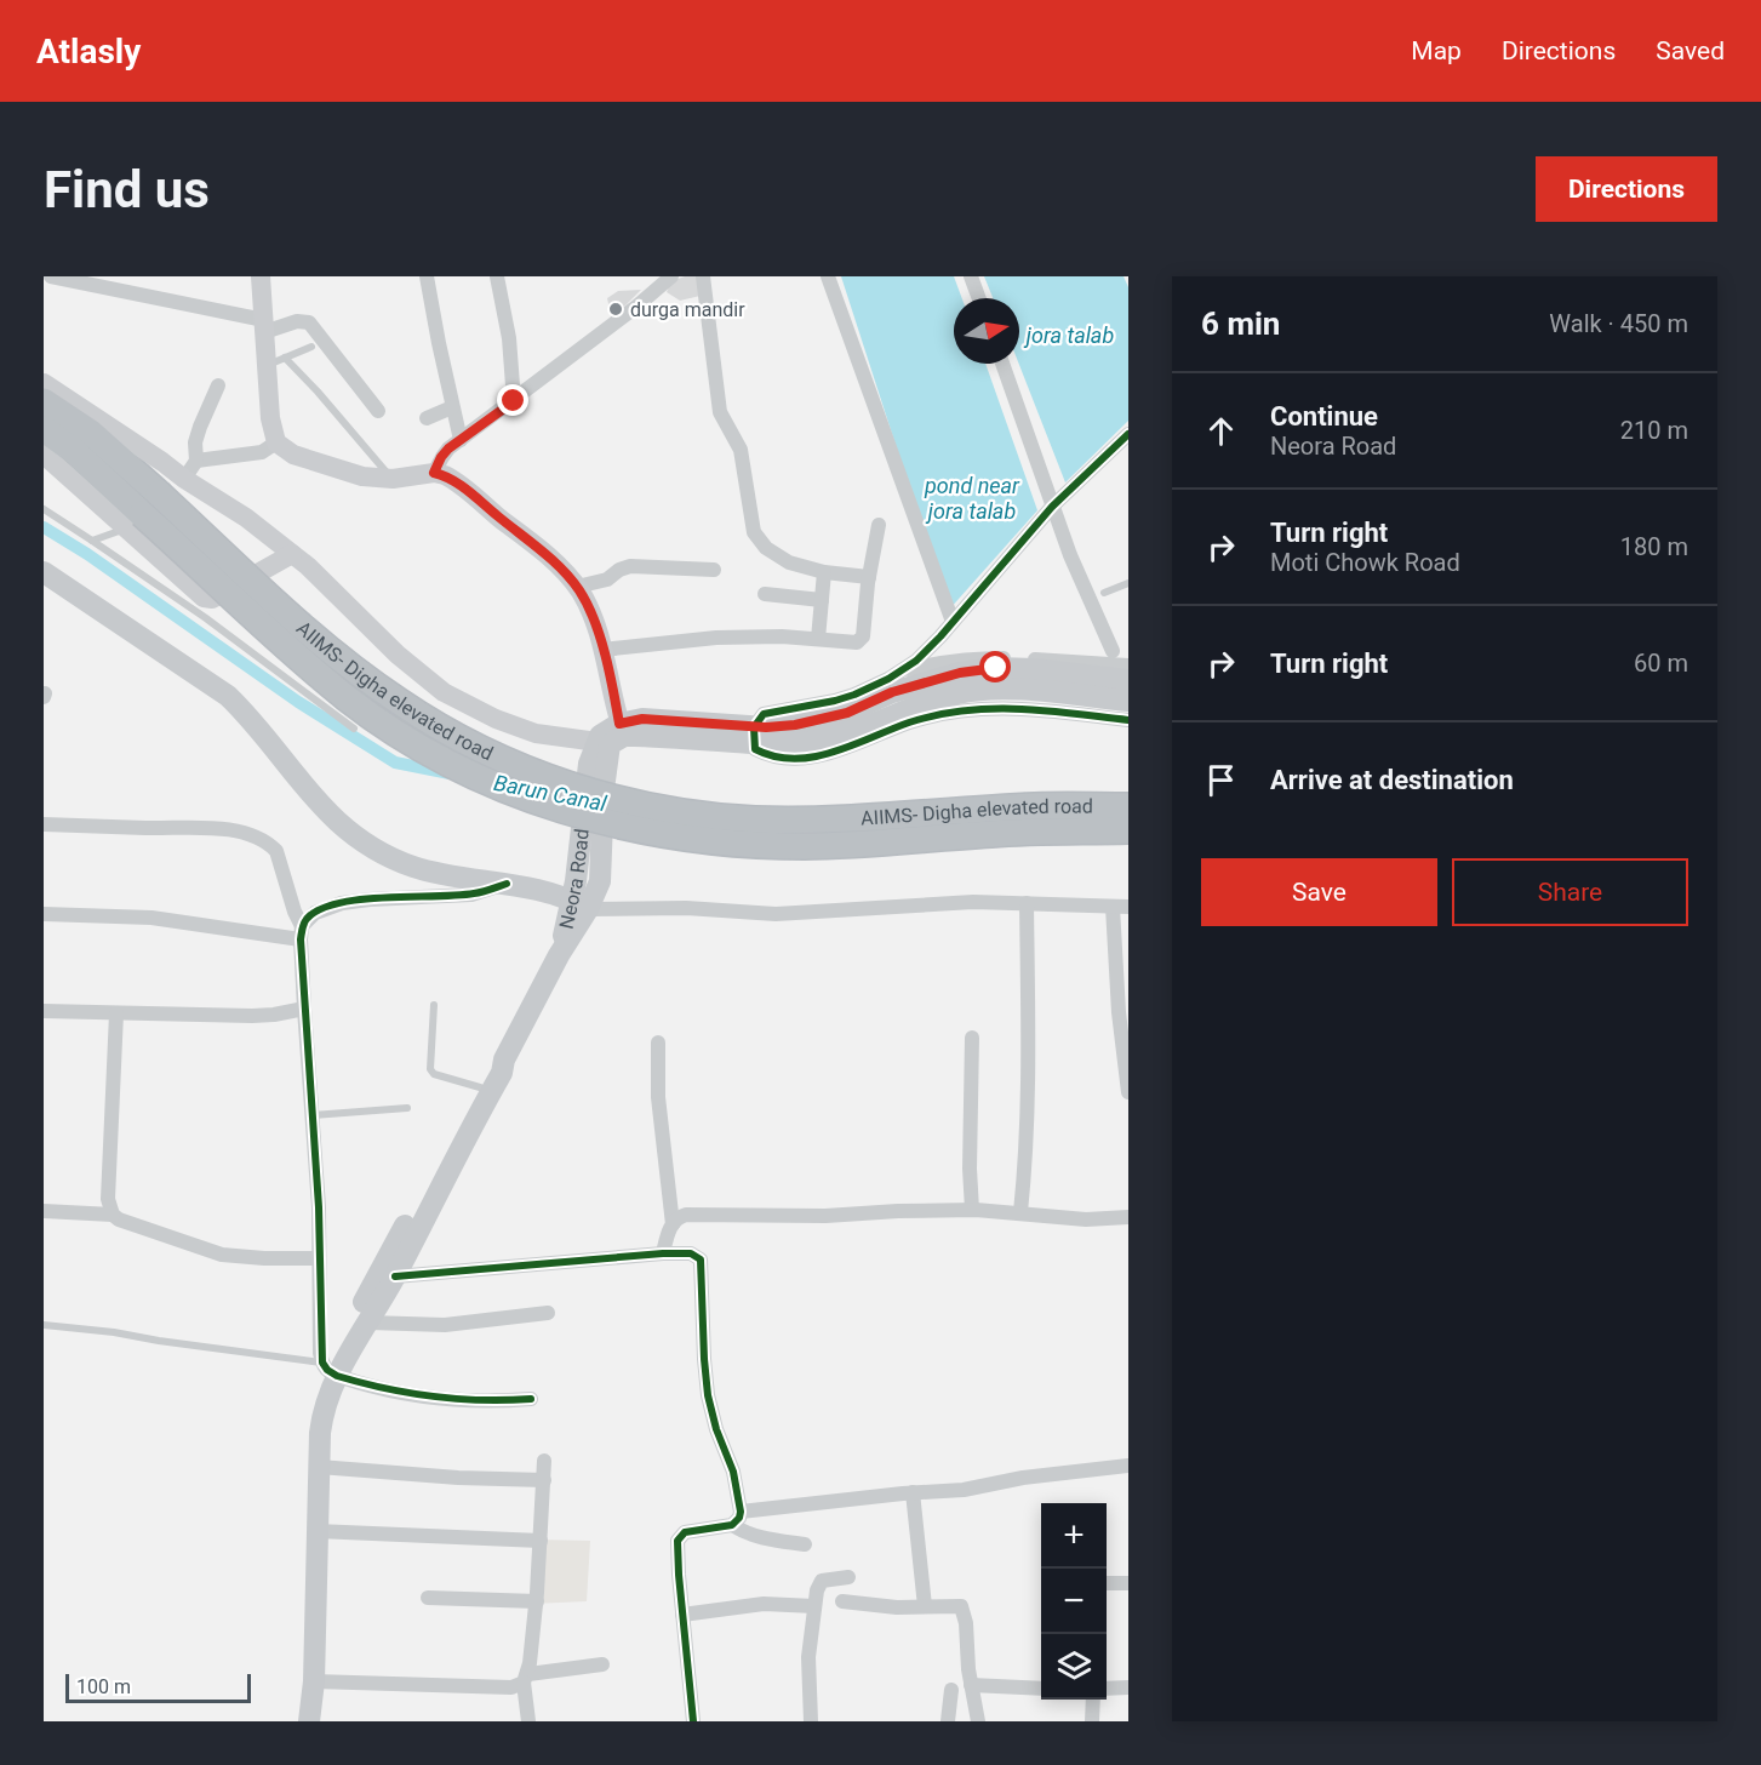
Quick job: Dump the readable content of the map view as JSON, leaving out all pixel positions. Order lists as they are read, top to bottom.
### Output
{
  "streets": {
    "highway": ["AIIMS- Digha elevated road"],
    "main road": ["Neora Road"]
  },
  "water": ["jora talab", "pond near jora talab", "Barun Canal"],
  "places": ["durga mandir"],
  "scale_bar": "100 m",
  "north": "right",
  "page": {
    "header": "Atlasly",
    "nav": ["Map", "Directions", "Saved"],
    "buttons": [
      "Directions",
      ["Save", "Share"]
    ],
    "title": "Find us",
    "heading": ["6 min", "Walk · 450 m"],
    "list": [
      ["Continue", "Neora Road", "210 m"],
      ["Turn right", "Moti Chowk Road", "180 m"],
      ["Turn right", "60 m"],
      "Arrive at destination"
    ],
    "map_buttons": ["+", "−"],
    "scale": "100 m"
  }
}
